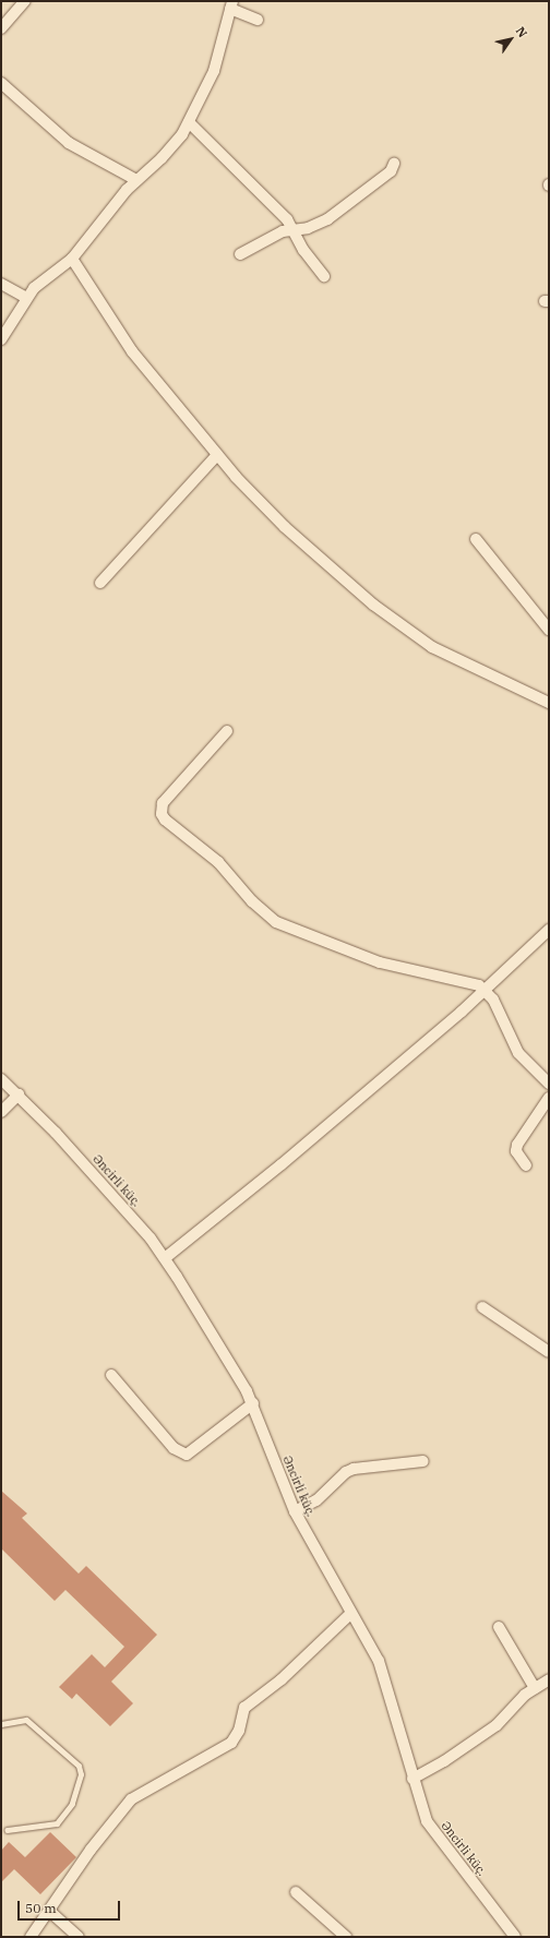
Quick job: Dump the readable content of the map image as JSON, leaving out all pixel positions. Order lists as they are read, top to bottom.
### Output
{
  "streets": {
    "street": ["Əncirli küç."]
  },
  "scale_bar": "50 m",
  "north": "top right"
}
